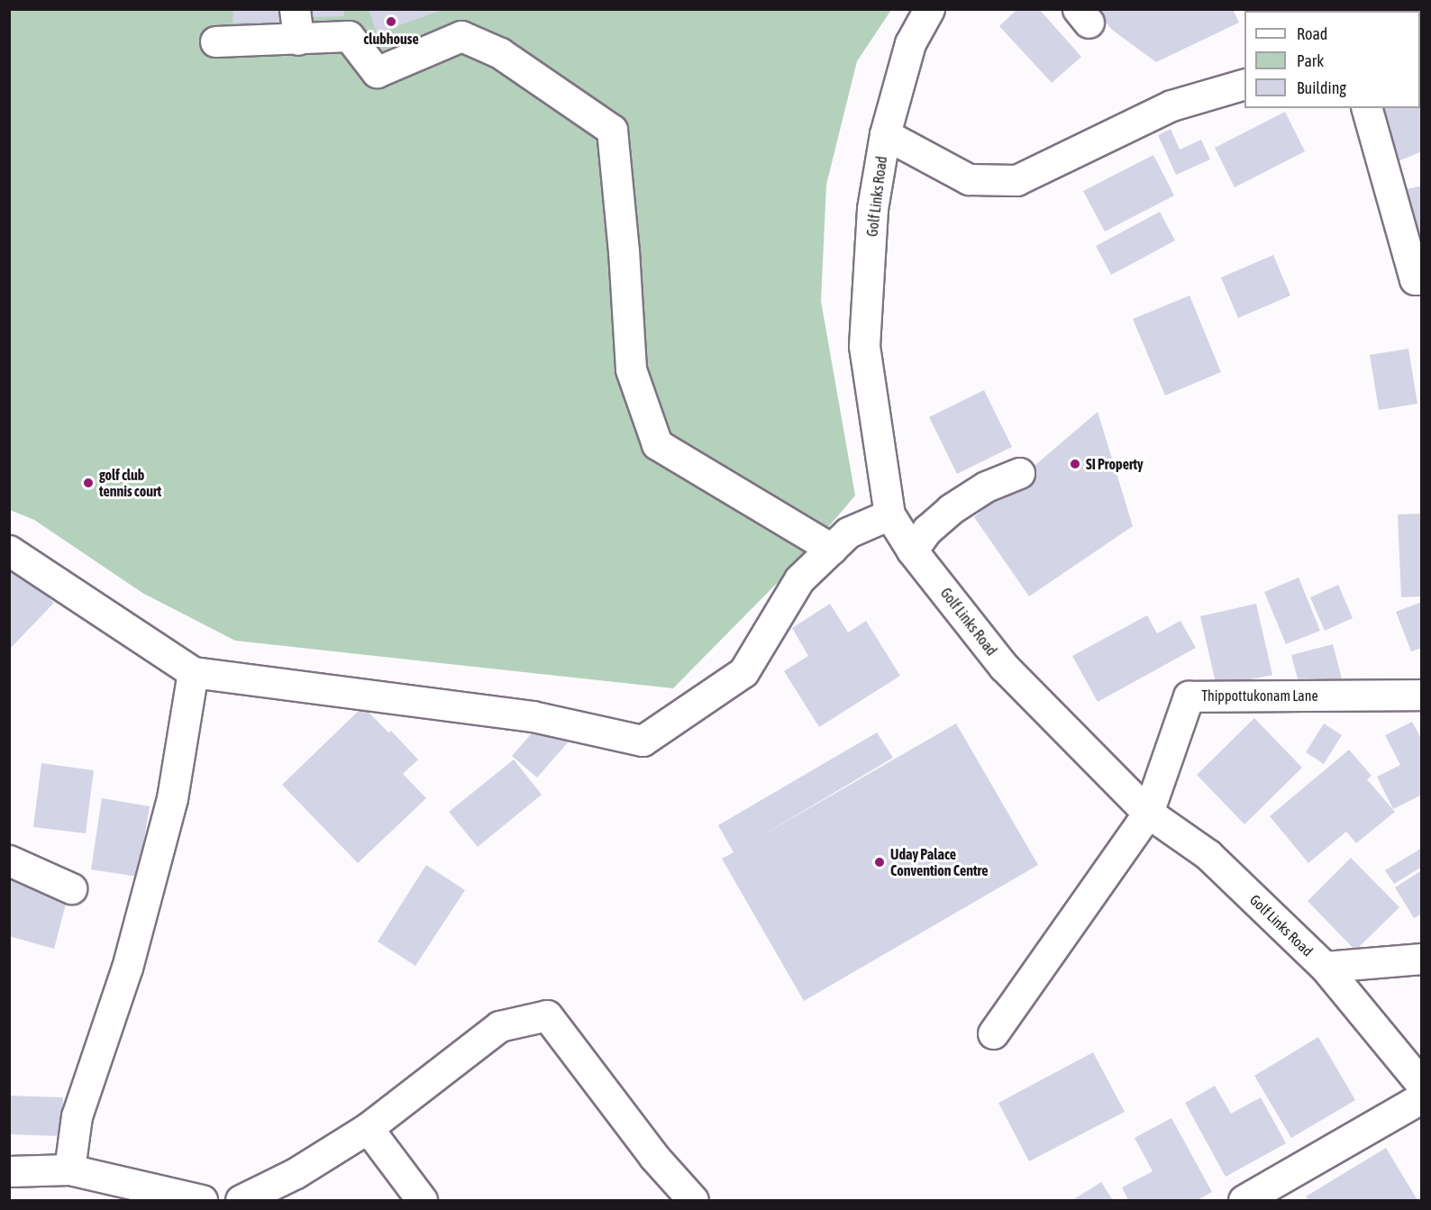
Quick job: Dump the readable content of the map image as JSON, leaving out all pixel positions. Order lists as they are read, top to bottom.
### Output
{
  "streets": {
    "street": ["Golf Links Road", "Thippottukonam Lane"]
  },
  "crossings": [
    ["Golf Links Road", "Thippottukonam Lane"]
  ],
  "places": [
    "clubhouse",
    "SI Property",
    "golf club tennis court",
    "Uday Palace Convention Centre"
  ],
  "legend": ["Road", "Park", "Building"]
}
